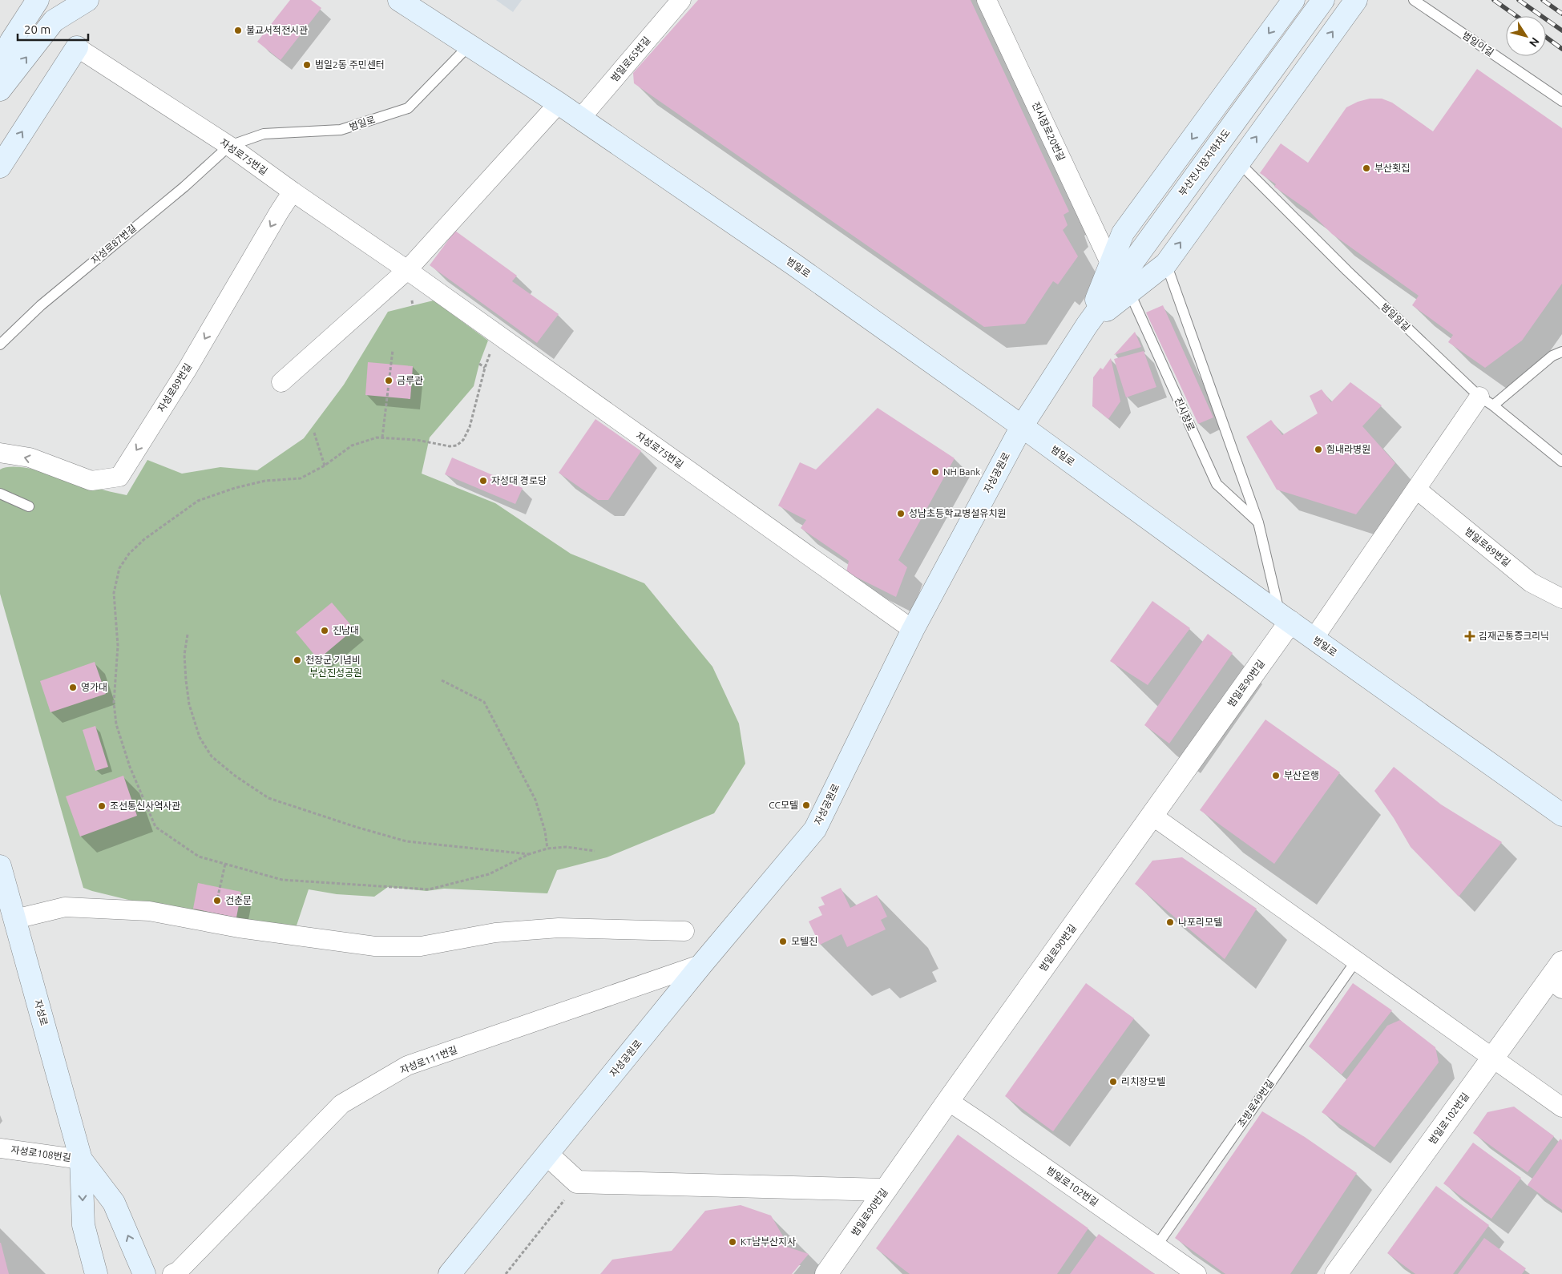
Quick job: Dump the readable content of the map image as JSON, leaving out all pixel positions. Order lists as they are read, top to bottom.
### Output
{
  "streets": {
    "main road": [
      "범일로",
      "부산진시장지하차도",
      "자성공원로",
      "자성로"
    ],
    "street": [
      "범일로65번길",
      "진시장로20번길",
      "자성로75번길",
      "자성로89번길",
      "범일로89번길",
      "범일로90번길",
      "자성로111번길",
      "범일로102번길",
      "자성로108번길"
    ],
    "lane": [
      "범일이길",
      "자성로87번길",
      "범일일길",
      "진시장로",
      "조방로49번길"
    ]
  },
  "crossings": [
    ["범일로65번길", "범일로"],
    ["범일로", "자성로75번길"],
    ["범일로", "자성로87번길"],
    ["범일로", "자성공원로"],
    ["범일로", "범일로90번길"],
    ["자성로75번길", "자성로87번길"],
    ["자성로75번길", "자성로89번길"],
    ["자성로75번길", "자성공원로"],
    ["자성공원로", "자성로111번길"],
    ["범일로90번길", "범일로102번길"],
    ["자성로", "자성로108번길"],
    ["조방로49번길", "범일로102번길"]
  ],
  "parks": ["부산진성공원"],
  "places": {
    "other": [
      "불교서적전시관",
      "범일2동 주민센터",
      "부산횟집",
      "금루관",
      "힘내라병원",
      "NH Bank",
      "자성대 경로당",
      "성남초등학교병설유치원",
      "진남대",
      "천장군 기념비",
      "영가대",
      "부산은행",
      "CC모텔",
      "조선통신사역사관",
      "건춘문",
      "나포리모텔",
      "모텔진",
      "리치장모텔",
      "KT남부산지사"
    ],
    "health": ["김재곤통증크리닉"]
  },
  "scale_bar": "20 m",
  "north": "bottom right"
}
